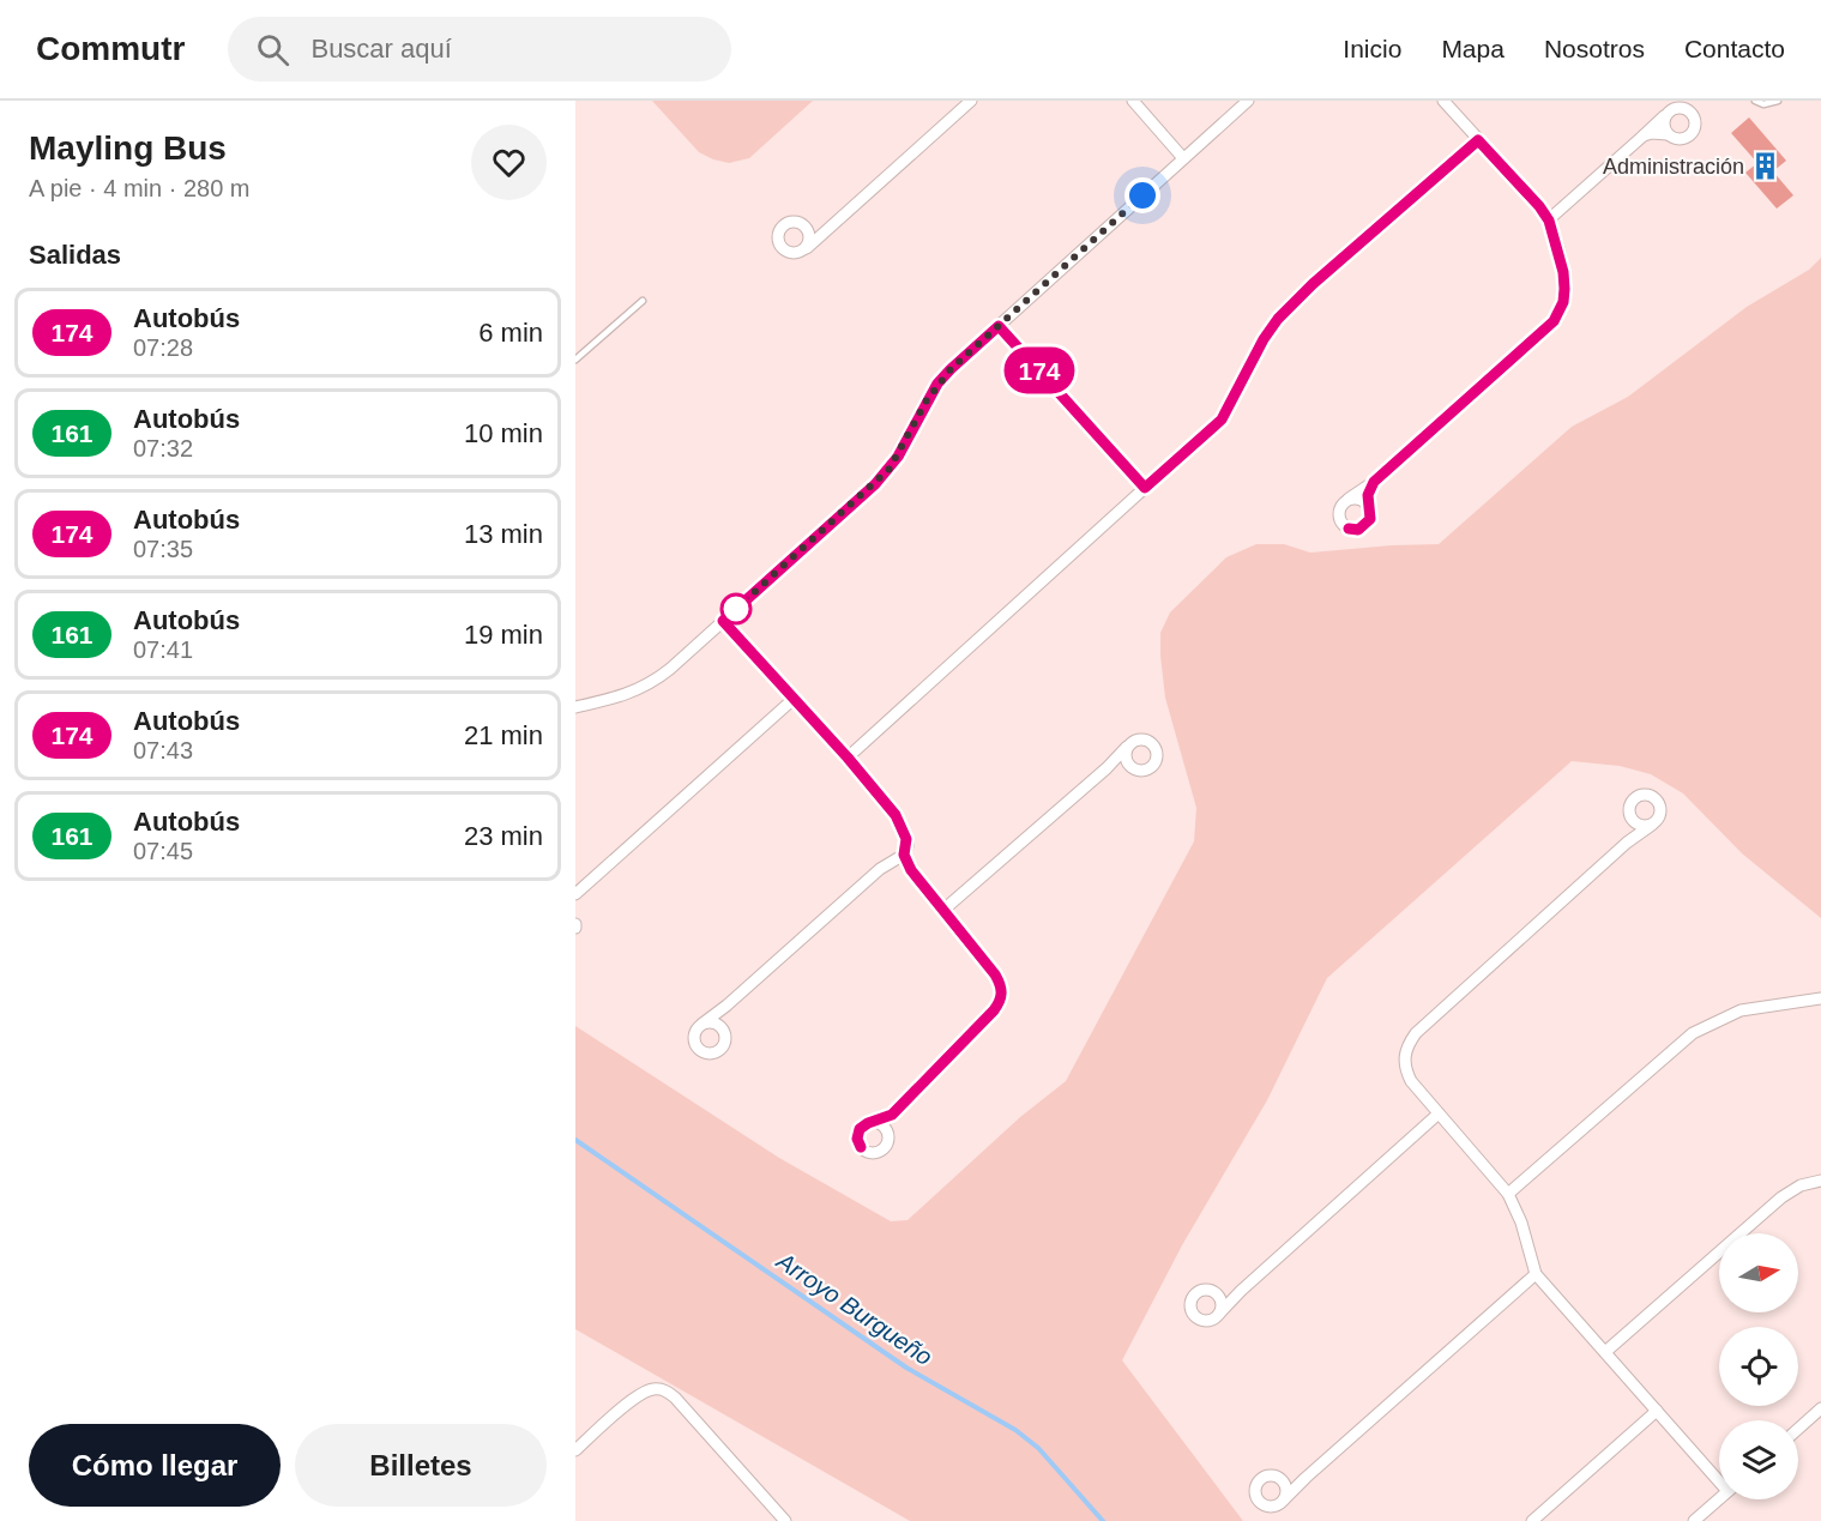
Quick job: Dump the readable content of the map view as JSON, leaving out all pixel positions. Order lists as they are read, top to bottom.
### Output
{
  "water": ["Arroyo Burgueño"],
  "places": {
    "building": ["Administración"]
  },
  "lines": ["bus line 174"],
  "north": "right",
  "page": {
    "header": "Commutr",
    "search": "Buscar aquí",
    "nav": [
      "Inicio",
      "Mapa",
      "Nosotros",
      "Contacto"
    ],
    "heading": [
      ["Mayling Bus", "A pie · 4 min · 280 m"],
      "Salidas"
    ],
    "on_map": "174",
    "list": [
      {
        "mark": "174",
        "name": "Autobús",
        "note": "07:28",
        "value": "6 min"
      },
      {
        "mark": "161",
        "name": "Autobús",
        "note": "07:32",
        "value": "10 min"
      },
      {
        "mark": "174",
        "name": "Autobús",
        "note": "07:35",
        "value": "13 min"
      },
      {
        "mark": "161",
        "name": "Autobús",
        "note": "07:41",
        "value": "19 min"
      },
      {
        "mark": "174",
        "name": "Autobús",
        "note": "07:43",
        "value": "21 min"
      },
      {
        "mark": "161",
        "name": "Autobús",
        "note": "07:45",
        "value": "23 min"
      }
    ],
    "buttons": ["Cómo llegar", "Billetes"]
  }
}
